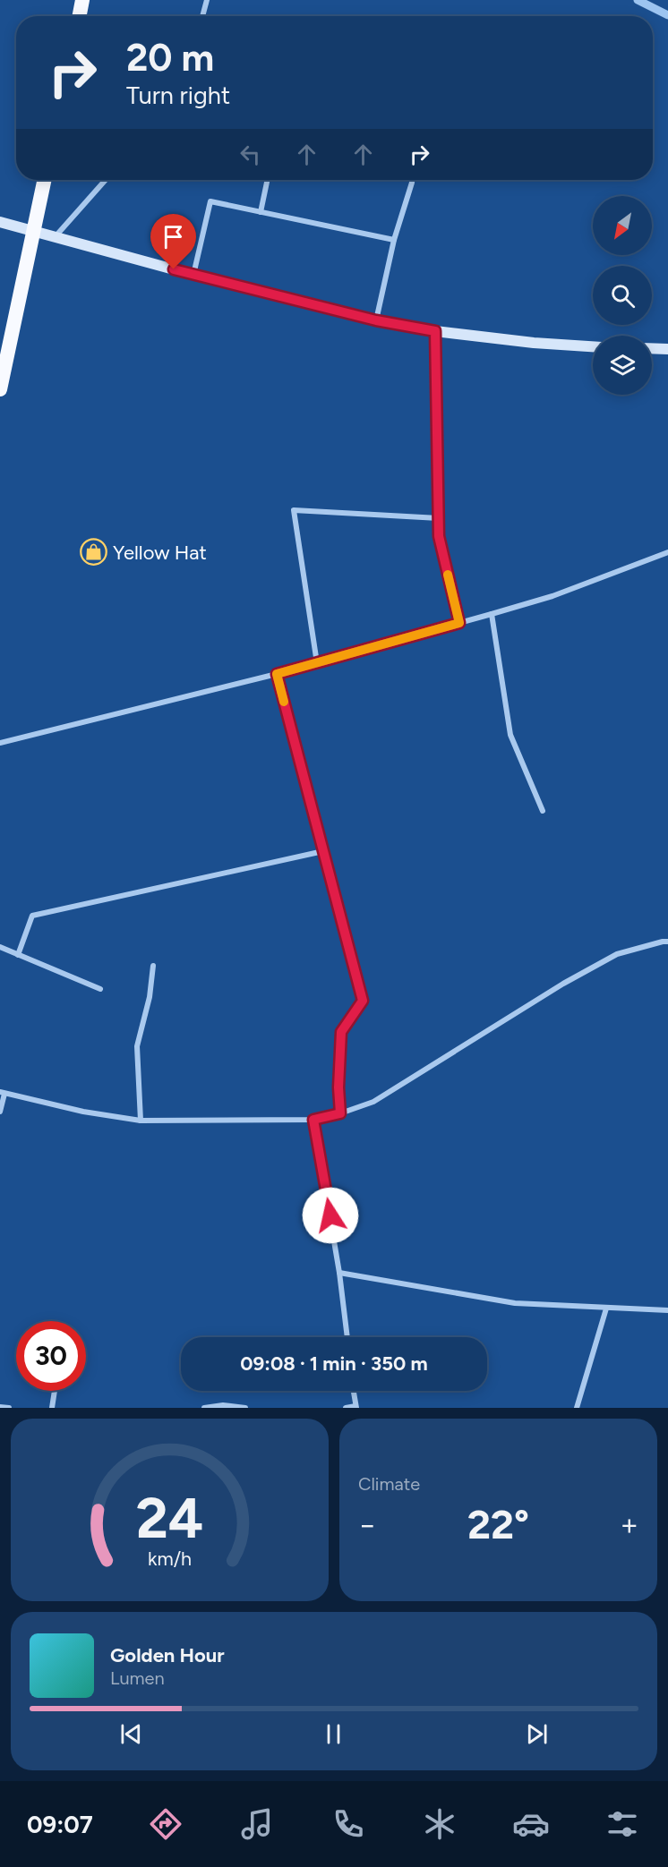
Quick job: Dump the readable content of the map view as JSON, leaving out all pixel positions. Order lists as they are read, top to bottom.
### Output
{
  "places": {
    "shop": ["Yellow Hat"]
  },
  "north": "bottom left",
  "page": {
    "turn": ["20 m", "Turn right"],
    "limit": "30",
    "trip": "09:08 · 1 min · 350 m",
    "tile": "Climate",
    "heat": ["−", "22°", "+"],
    "song": ["Golden Hour", "Lumen"],
    "tabs": "09:07",
    "gauge": ["24", "km/h"]
  }
}
